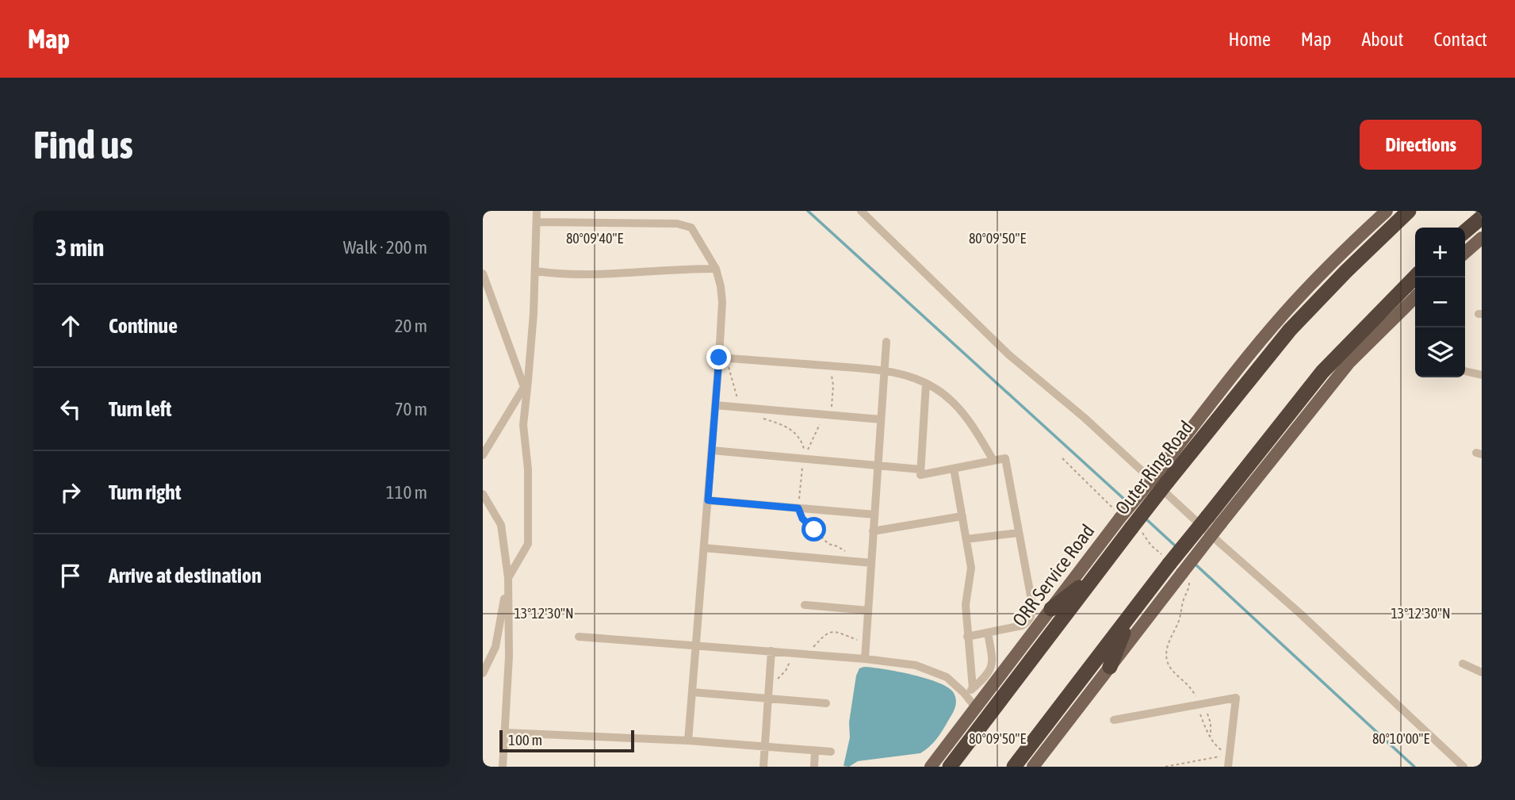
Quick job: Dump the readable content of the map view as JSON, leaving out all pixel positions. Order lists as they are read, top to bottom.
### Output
{
  "streets": {
    "highway": ["Outer Ring Road"],
    "main road": ["ORR Service Road"]
  },
  "crossings": [
    ["Outer Ring Road", "ORR Service Road"]
  ],
  "scale_bar": "100 m",
  "page": {
    "header": "Map",
    "nav": [
      "Home",
      "Map",
      "About",
      "Contact"
    ],
    "buttons": "Directions",
    "title": "Find us",
    "heading": ["3 min", "Walk · 200 m"],
    "map_buttons": ["+", "−"],
    "list": [
      ["Continue", "20 m"],
      ["Turn left", "70 m"],
      ["Turn right", "110 m"],
      "Arrive at destination"
    ],
    "scale": "100 m"
  },
  "coordinates": [
    "80°09'40\"E",
    "80°09'50\"E",
    "13°12'30\"N",
    "80°10'00\"E"
  ]
}
